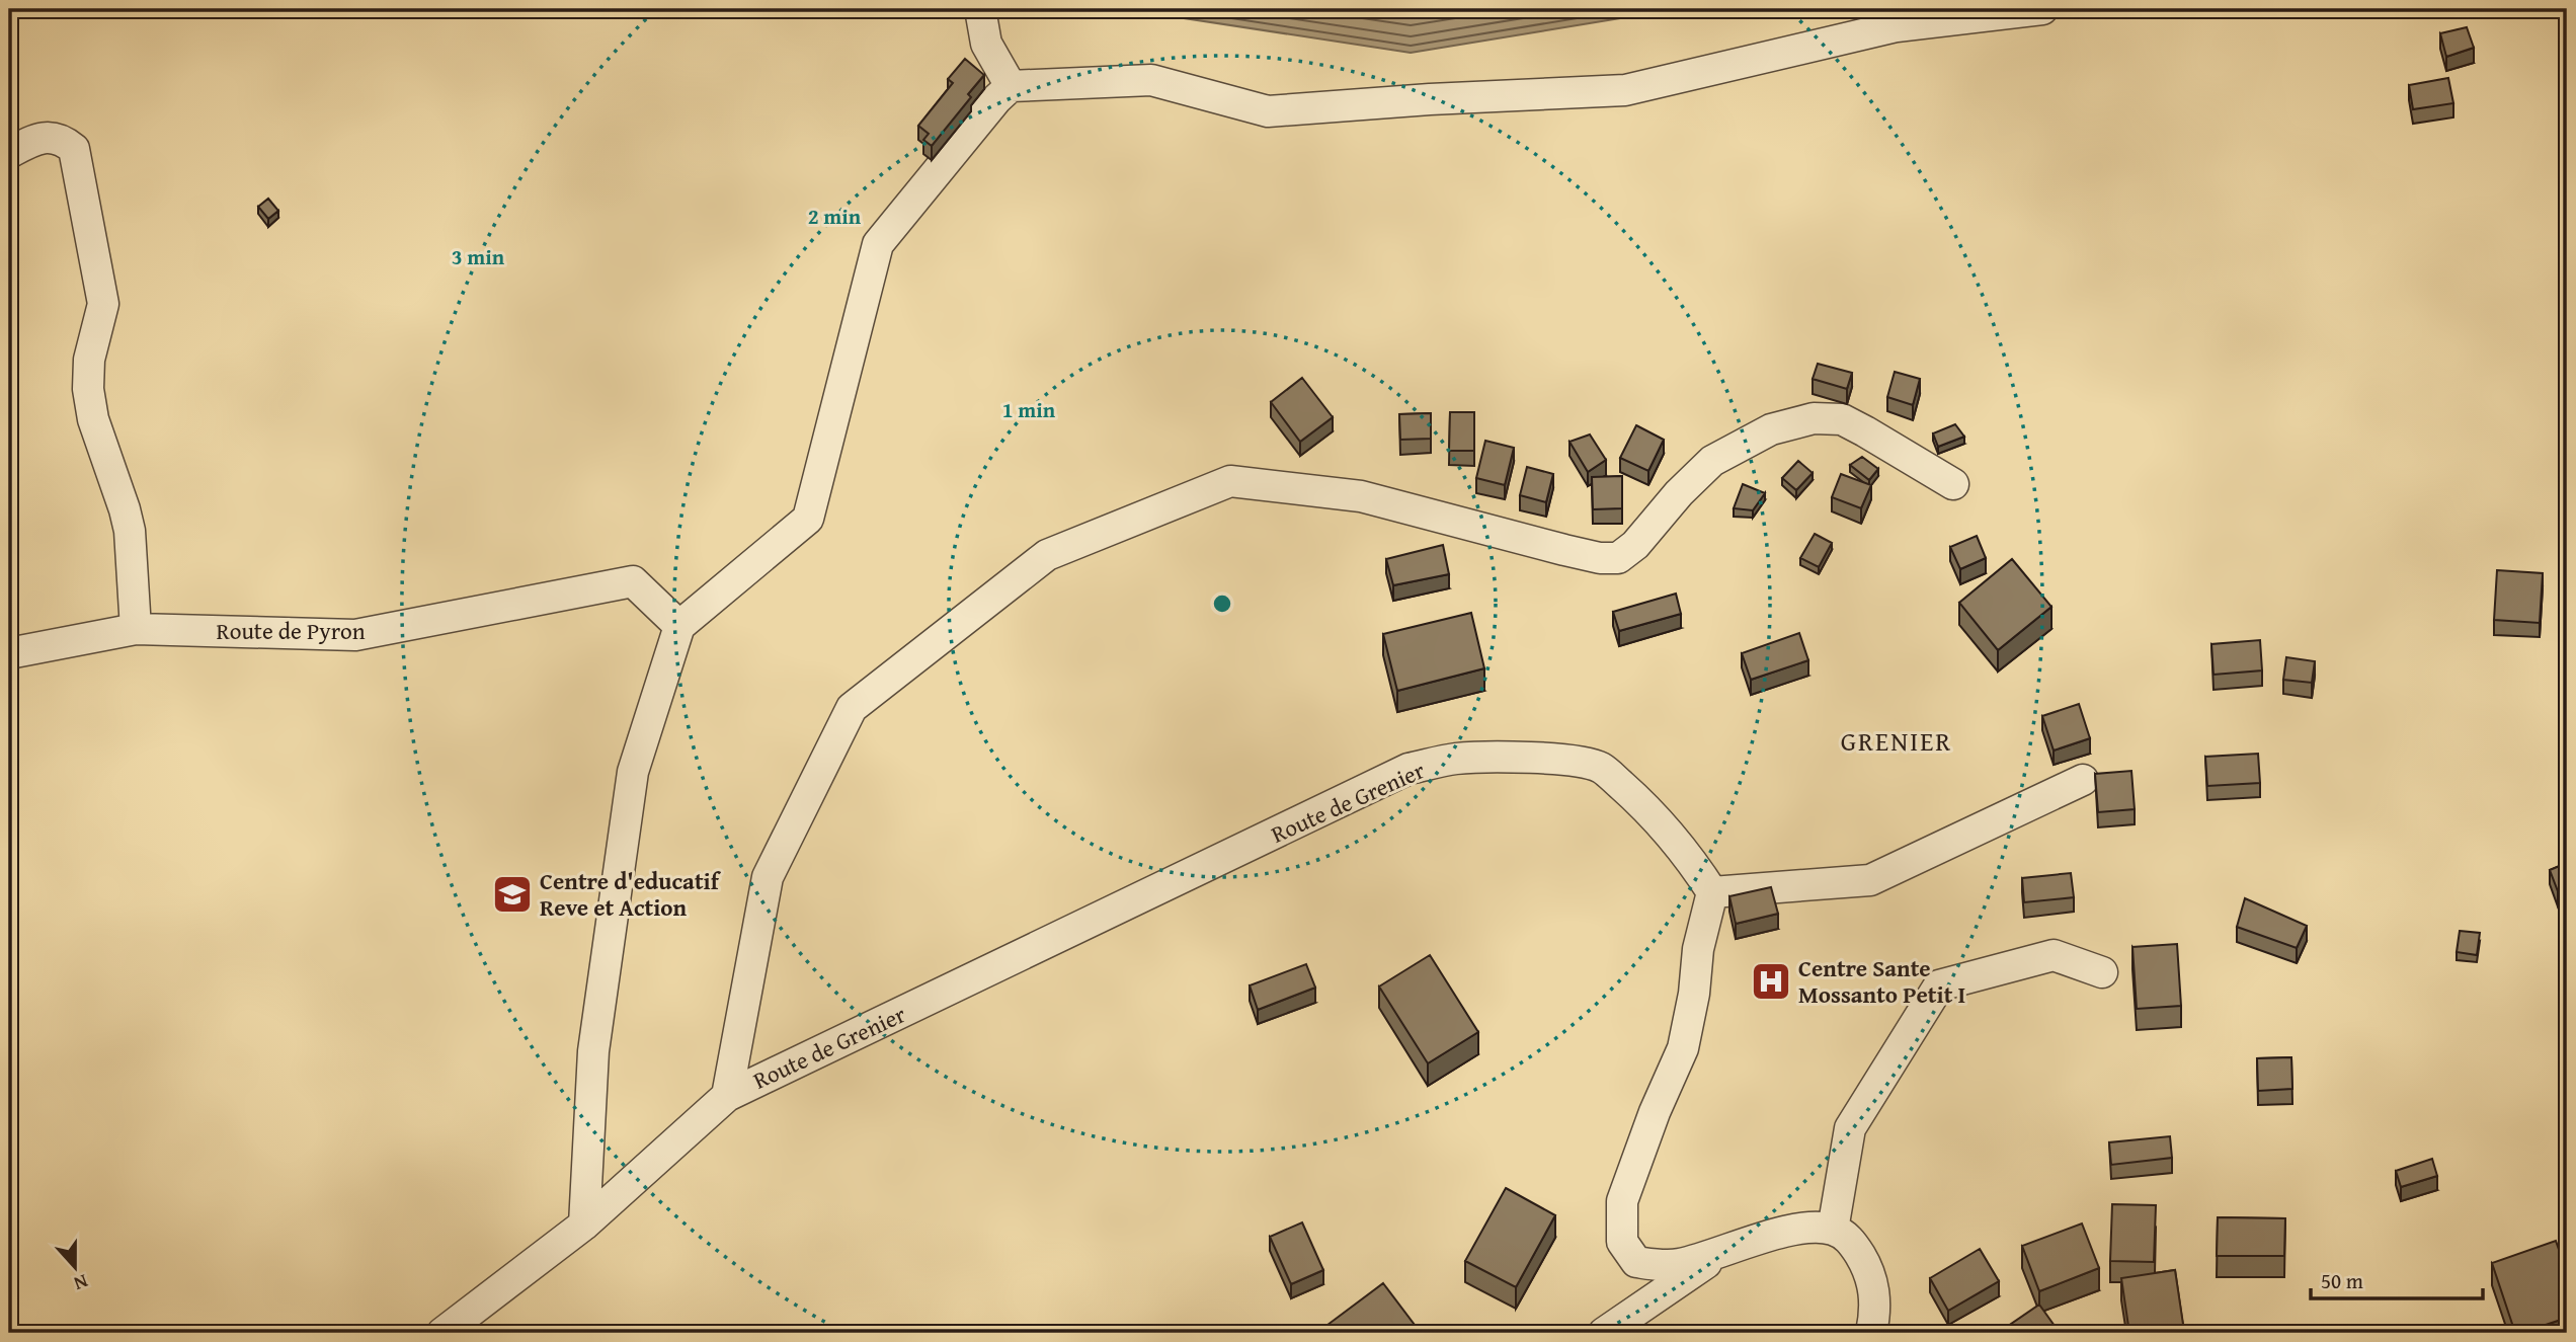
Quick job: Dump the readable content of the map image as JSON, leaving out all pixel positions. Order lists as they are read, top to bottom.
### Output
{
  "streets": {
    "street": ["Route de Pyron", "Route de Grenier"]
  },
  "districts": ["GRENIER"],
  "places": {
    "school or university": ["Centre d'educatif Reve et Action"],
    "hospital": ["Centre Sante Mossanto Petit I"]
  },
  "scale_bar": "50 m",
  "north": "bottom",
  "rings": ["2 min", "3 min", "1 min"]
}
